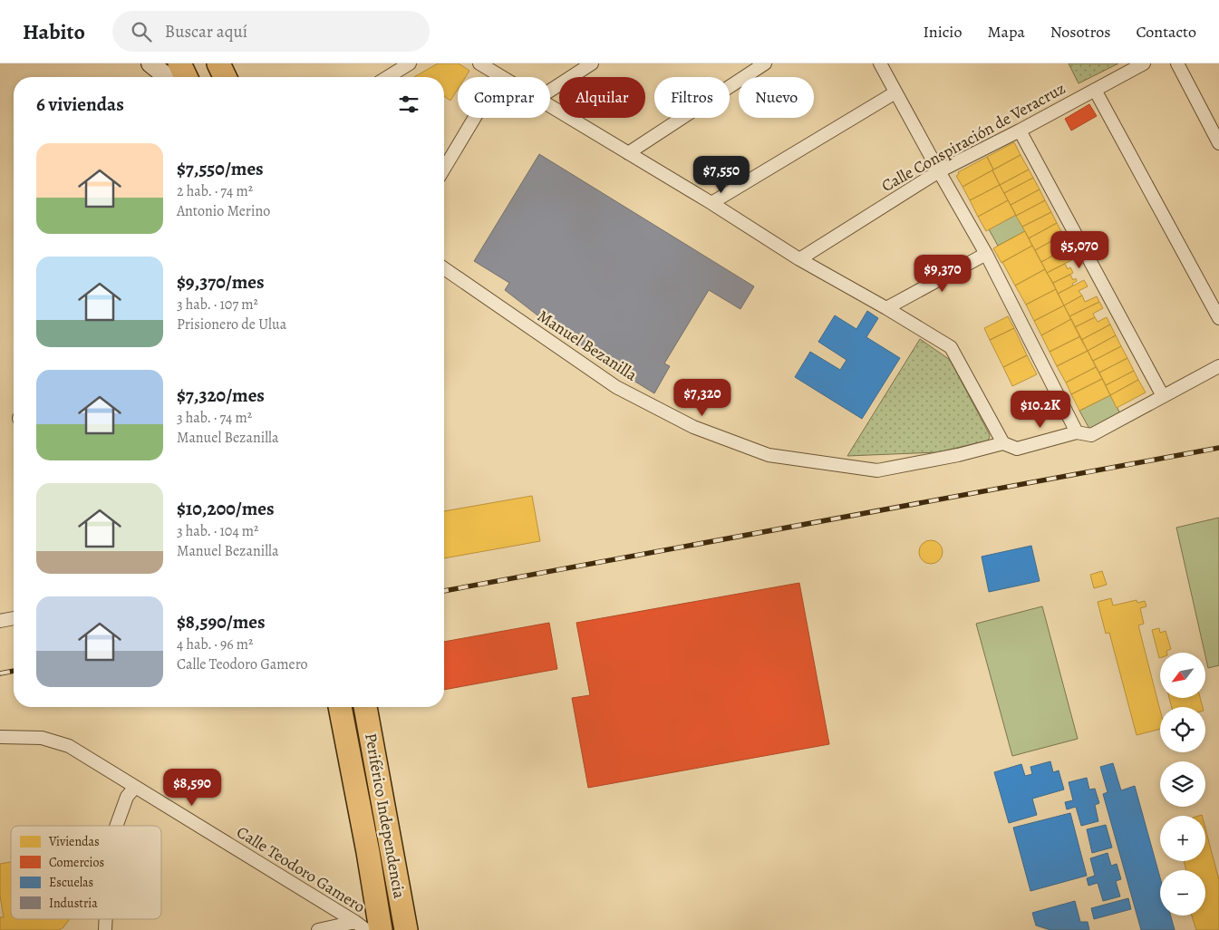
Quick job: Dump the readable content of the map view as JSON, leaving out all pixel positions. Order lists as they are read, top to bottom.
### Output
{
  "streets": {
    "highway": ["Periférico Independencia"],
    "street": ["Calle Conspiración de Veracruz", "Manuel Bezanilla", "Calle Teodoro Gamero"]
  },
  "legend": [
    "Viviendas",
    "Comercios",
    "Escuelas",
    "Industria"
  ],
  "north": "bottom left",
  "page": {
    "header": "Habito",
    "search": "Buscar aquí",
    "nav": [
      "Inicio",
      "Mapa",
      "Nosotros",
      "Contacto"
    ],
    "chip": [
      "Comprar",
      "Alquilar",
      "Filtros",
      "Nuevo"
    ],
    "heading": "6 viviendas",
    "list": [
      {
        "name": "$7,550/mes",
        "note": "2 hab. · 74 m² · Antonio Merino"
      },
      {
        "name": "$9,370/mes",
        "note": "3 hab. · 107 m² · Prisionero de Ulua"
      },
      {
        "name": "$7,320/mes",
        "note": "3 hab. · 74 m² · Manuel Bezanilla"
      },
      {
        "name": "$10,200/mes",
        "note": "3 hab. · 104 m² · Manuel Bezanilla"
      },
      {
        "name": "$8,590/mes",
        "note": "4 hab. · 96 m² · Calle Teodoro Gamero"
      }
    ],
    "price": [
      "$7,550",
      "$5,070",
      "$9,370",
      "$7,320",
      "$10.2K",
      "$8,590"
    ],
    "map_buttons": ["+", "−"]
  }
}
